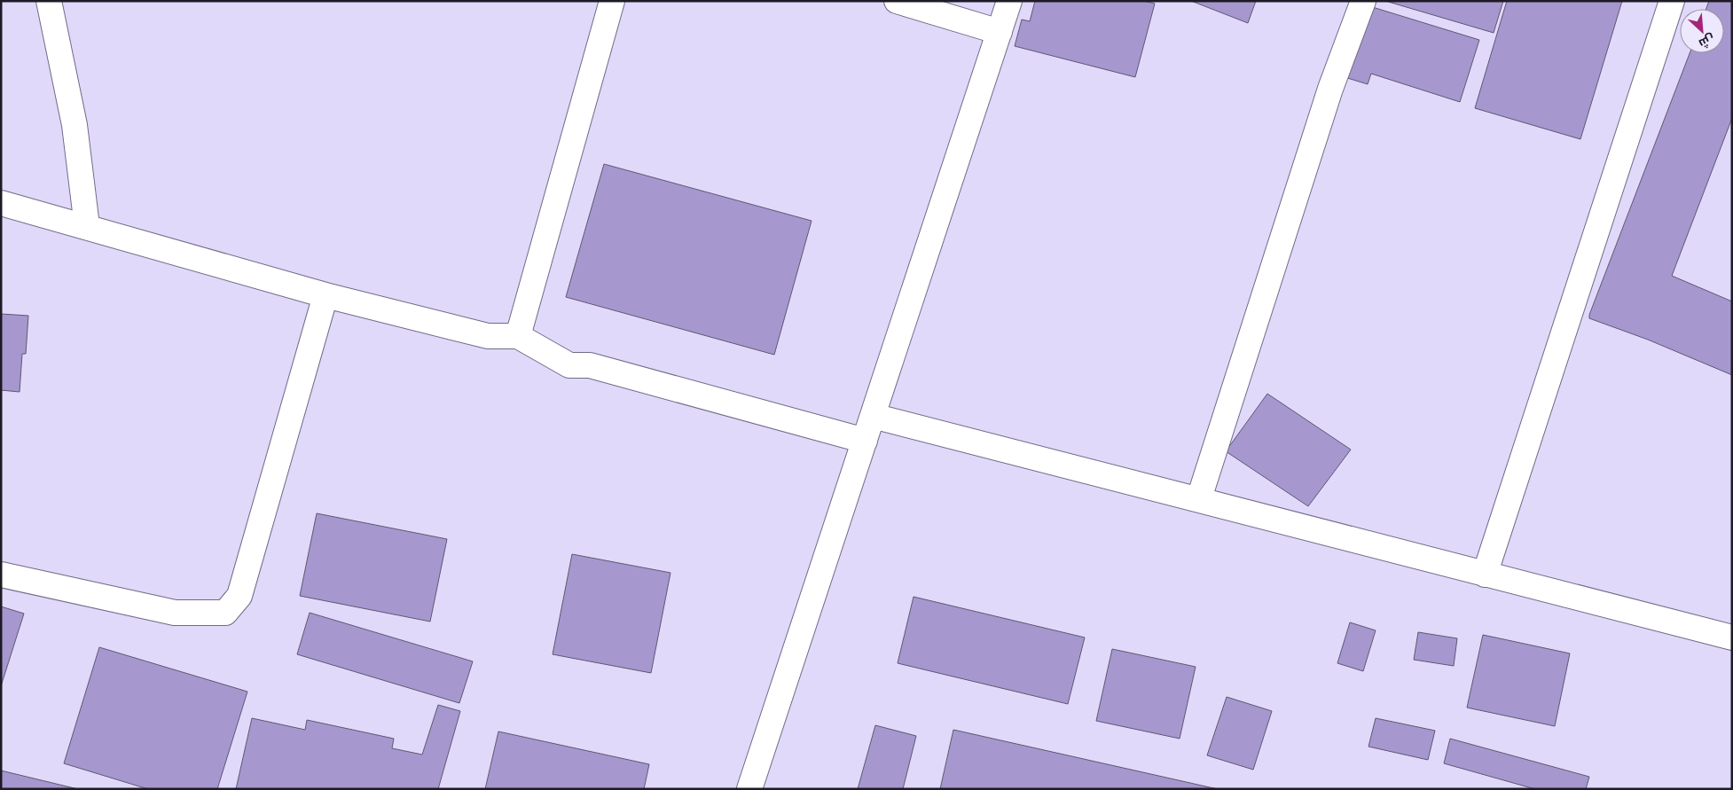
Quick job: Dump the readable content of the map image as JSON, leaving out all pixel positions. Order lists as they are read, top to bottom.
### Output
{
  "north": "bottom right"
}
